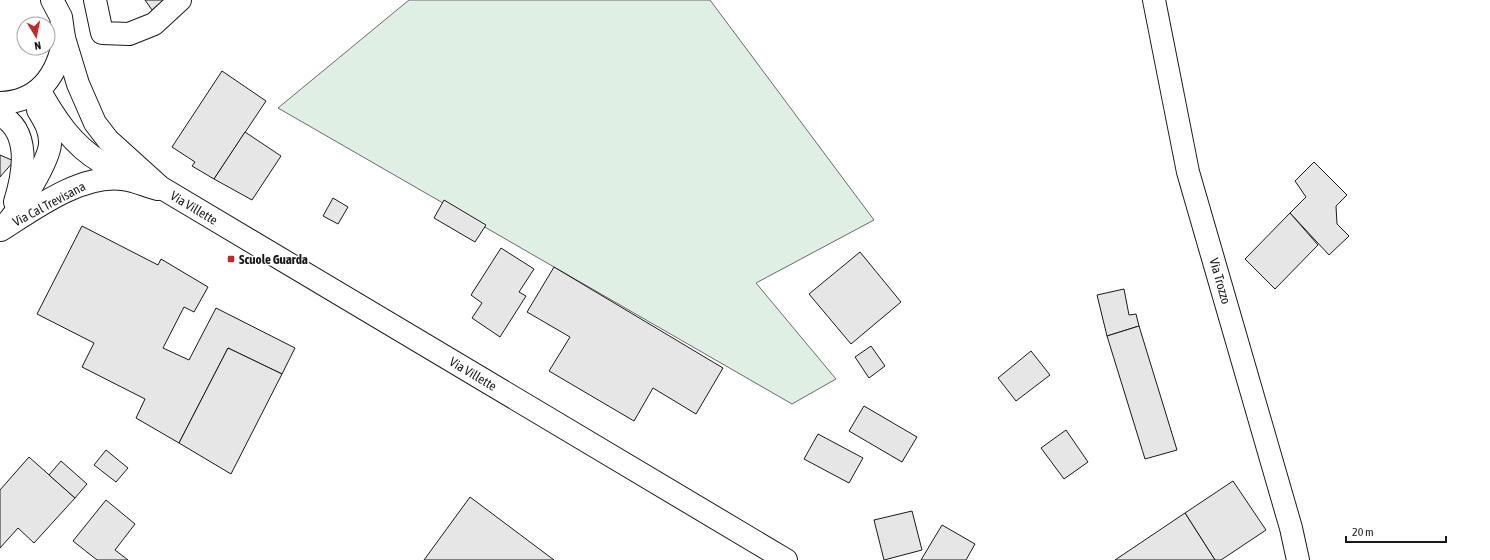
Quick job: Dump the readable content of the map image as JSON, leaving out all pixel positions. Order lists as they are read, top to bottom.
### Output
{
  "streets": {
    "street": ["Via Cal Trevisana", "Via Villette", "Via Trozzo"]
  },
  "crossings": [
    ["Via Cal Trevisana", "Via Villette"]
  ],
  "places": {
    "transit": ["Scuole Guarda"]
  },
  "scale_bar": "20 m",
  "north": "bottom"
}
